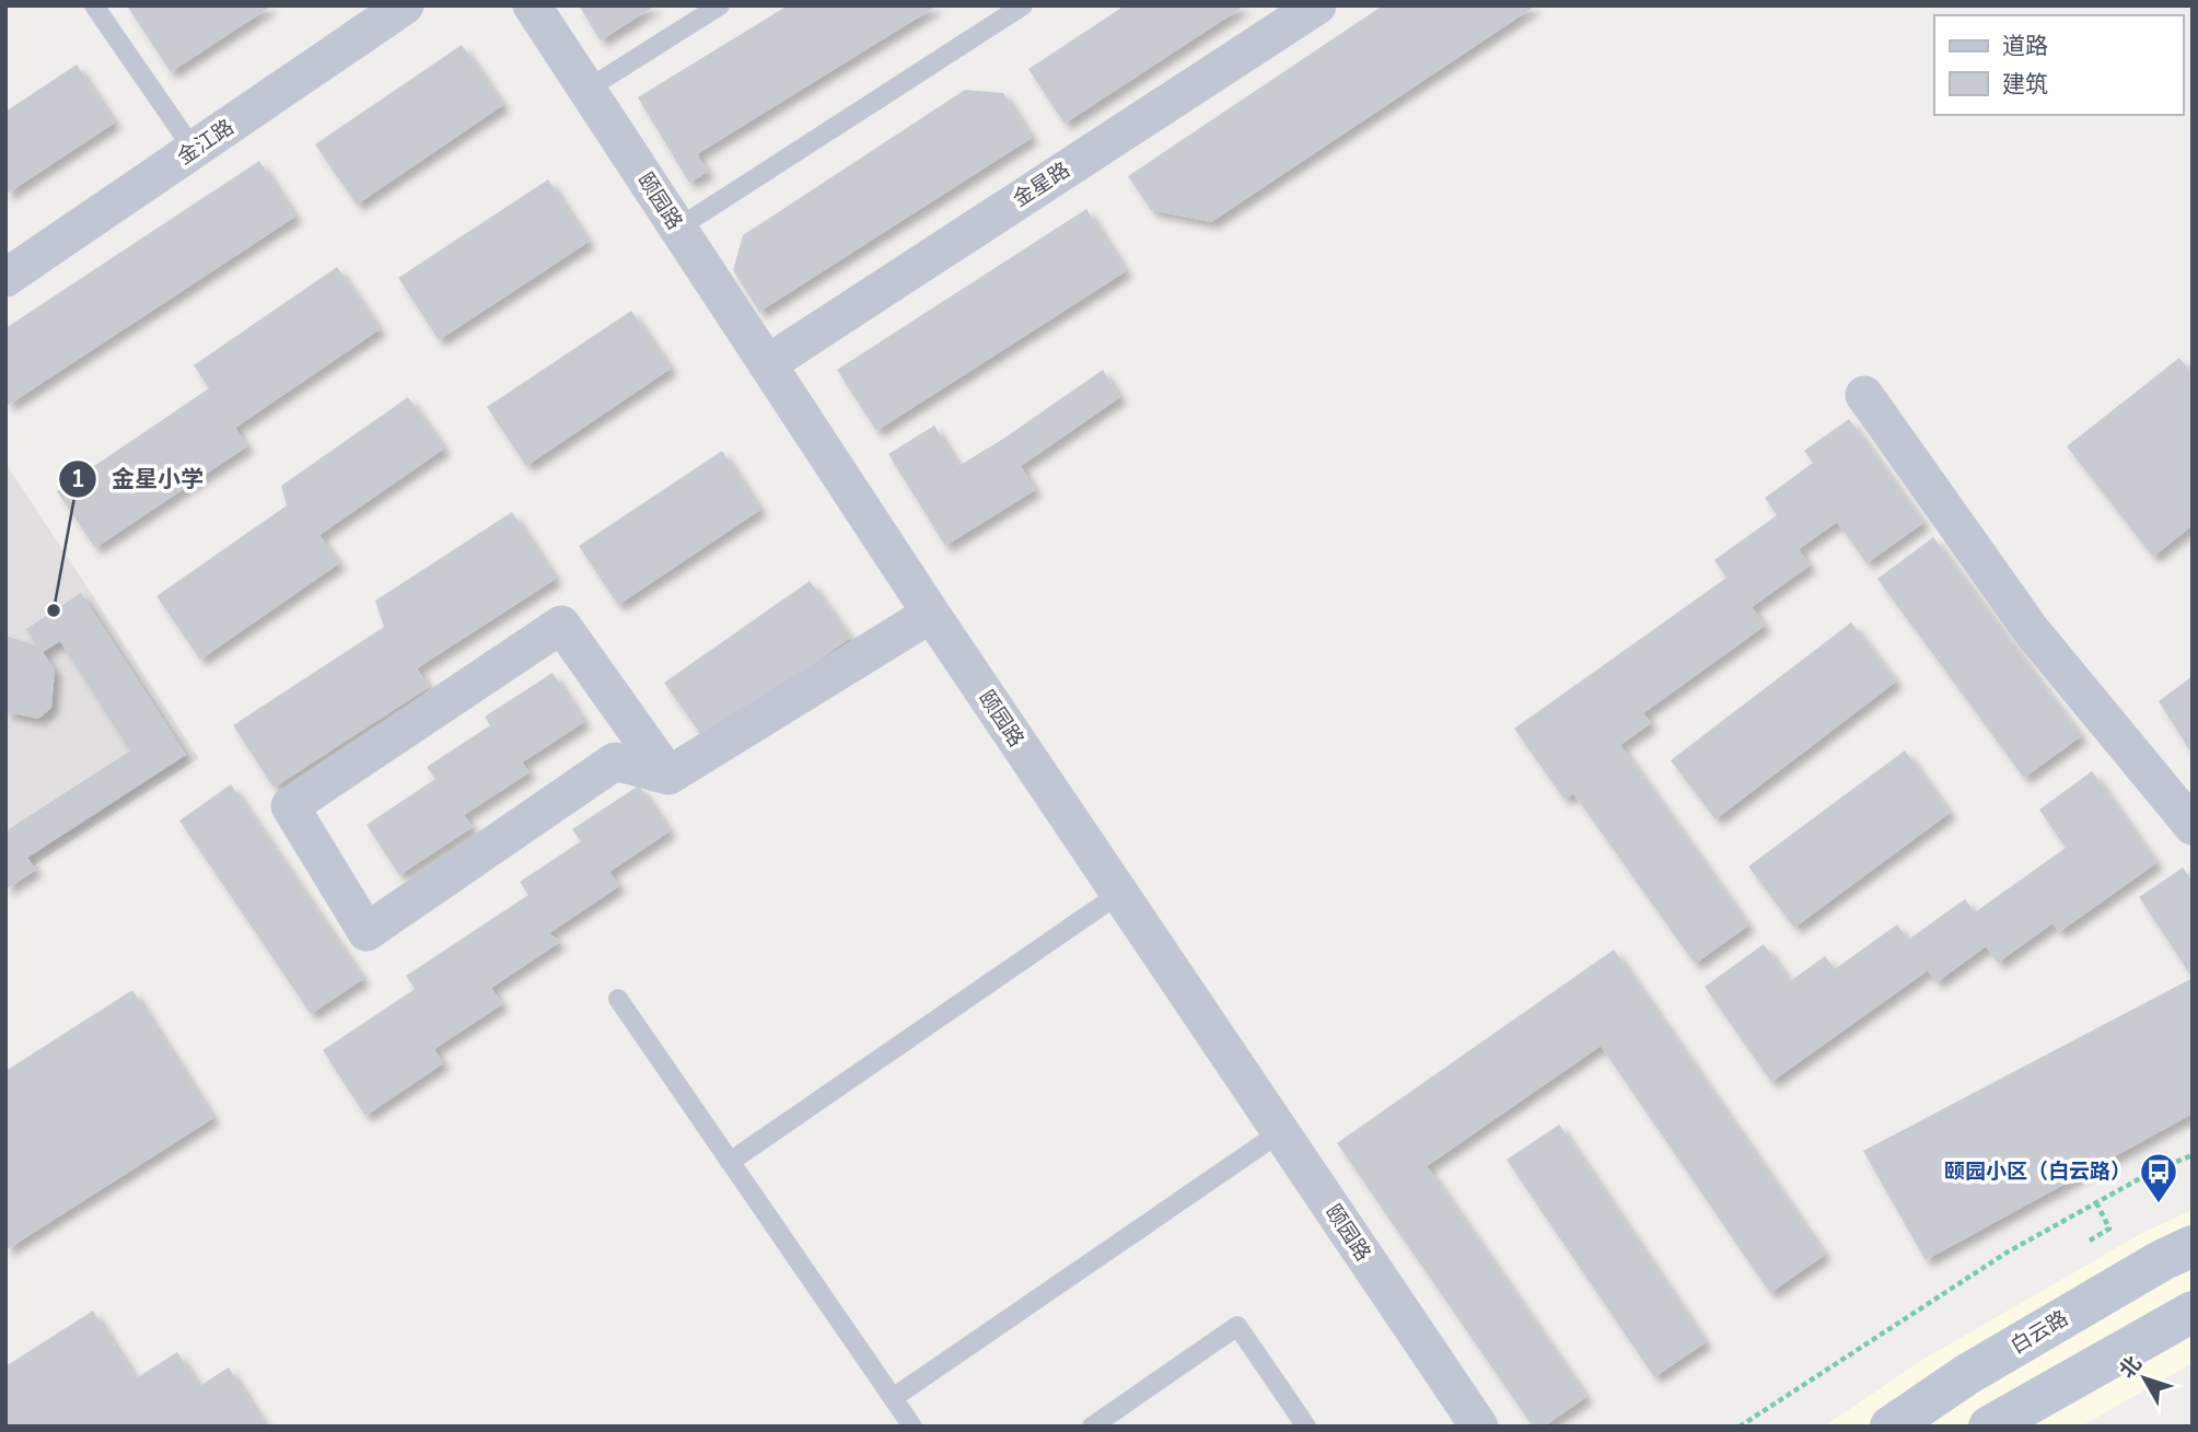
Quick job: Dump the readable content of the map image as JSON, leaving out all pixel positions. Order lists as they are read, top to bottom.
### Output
{
  "streets": {
    "main road": ["白云路"],
    "street": ["金江路", "金星路", "颐园路"]
  },
  "crossings": [
    ["金星路", "颐园路"]
  ],
  "places": {
    "other": ["金星小学"],
    "bus stop": ["颐园小区（白云路）"]
  },
  "legend": ["道路", "建筑"],
  "north": "top left"
}
